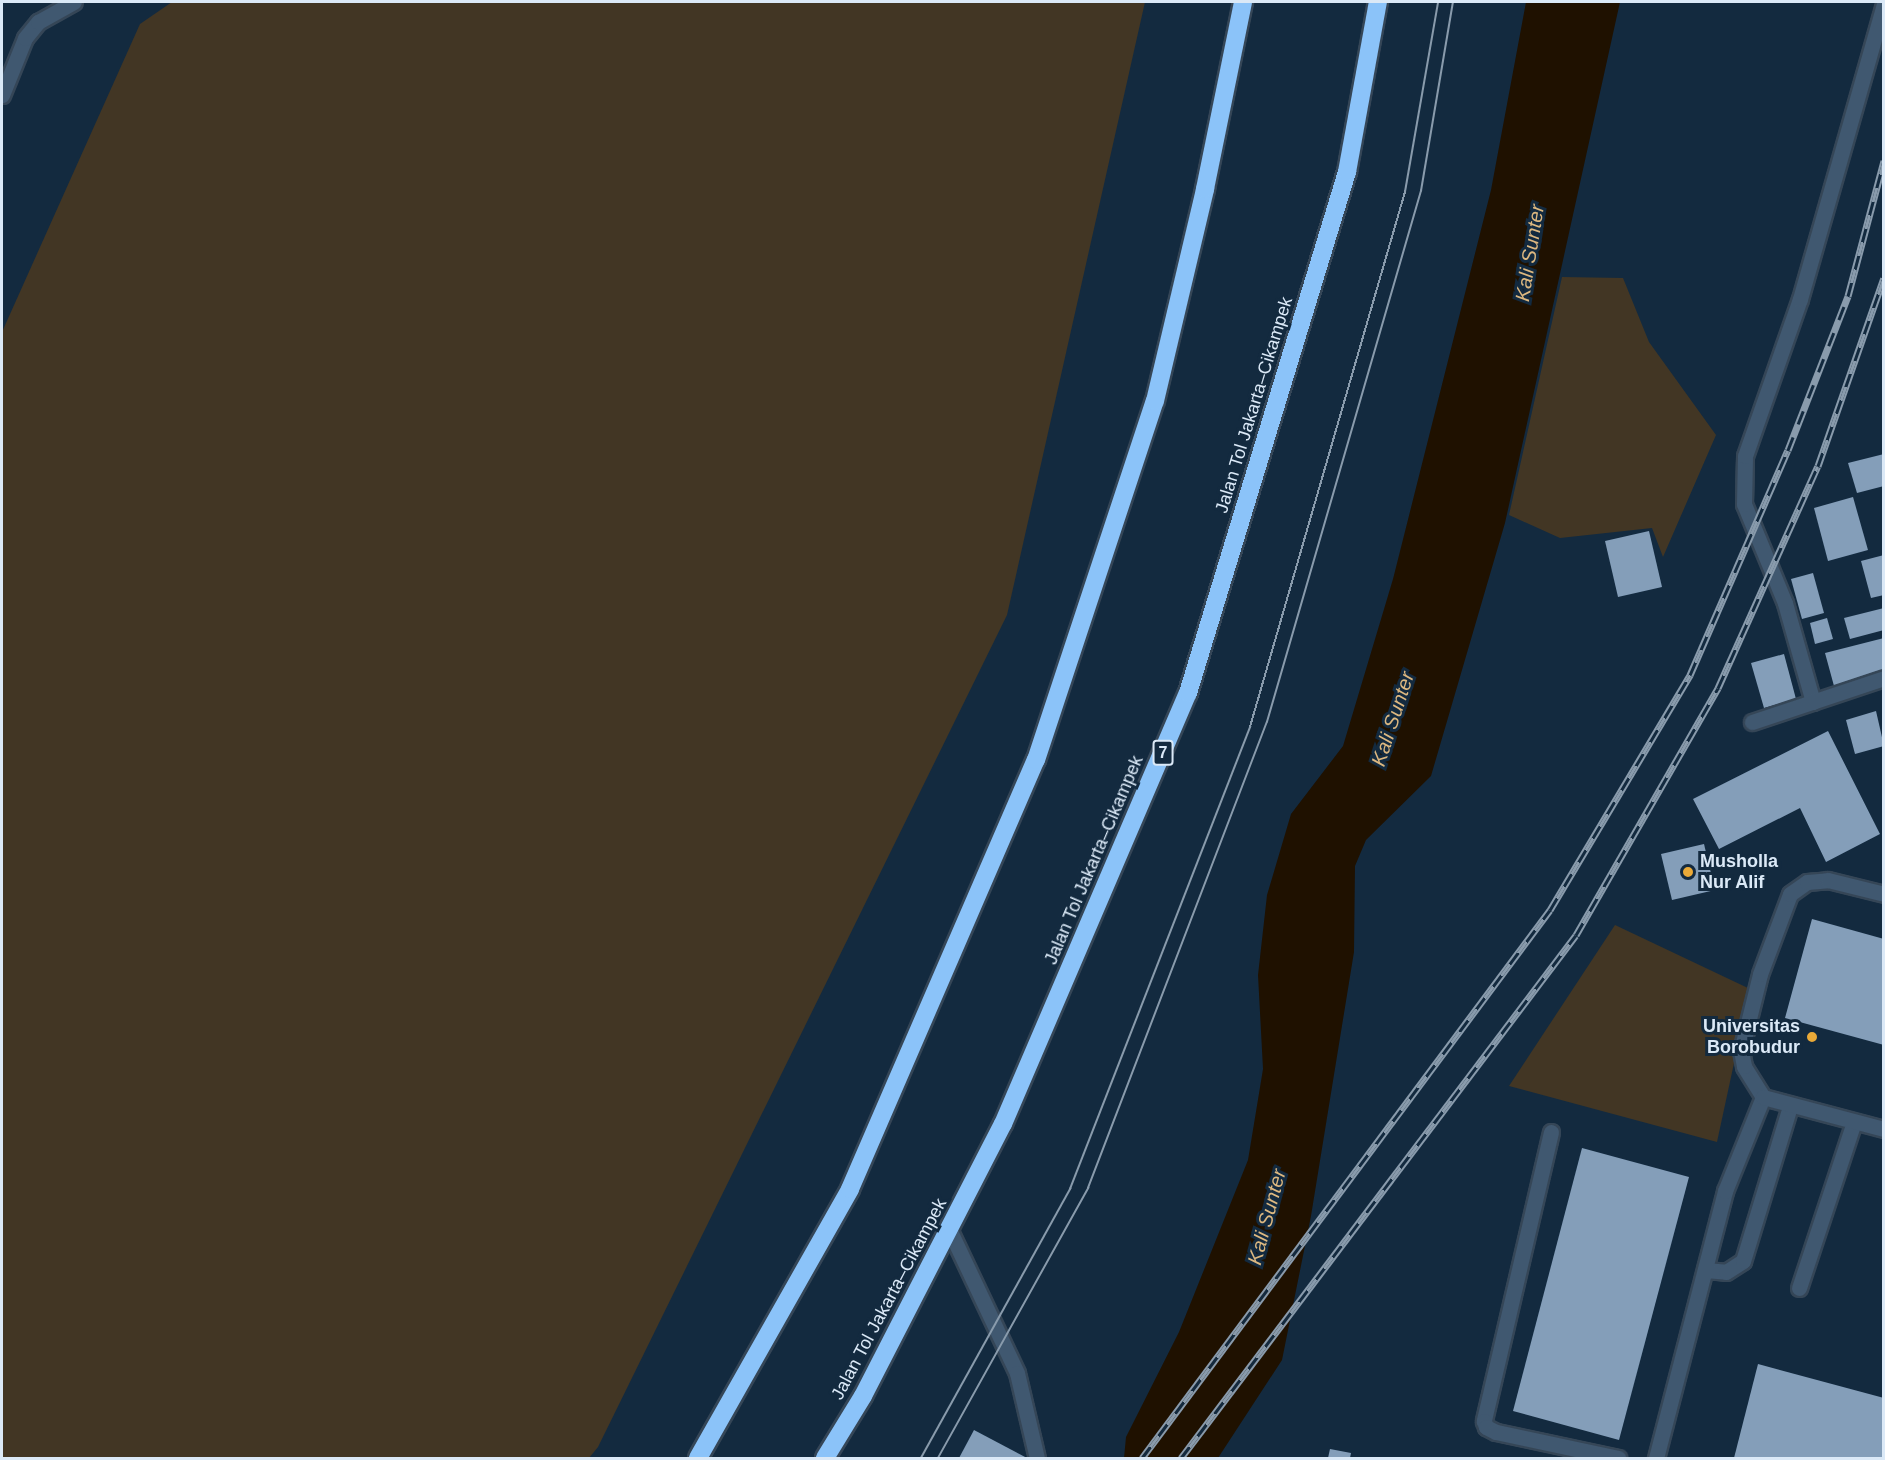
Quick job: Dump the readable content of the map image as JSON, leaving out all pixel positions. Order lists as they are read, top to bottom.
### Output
{
  "streets": {
    "highway": ["Jalan Tol Jakarta–Cikampek", "7"]
  },
  "water": ["Kali Sunter"],
  "places": ["Musholla Nur Alif", "Universitas Borobudur"]
}
